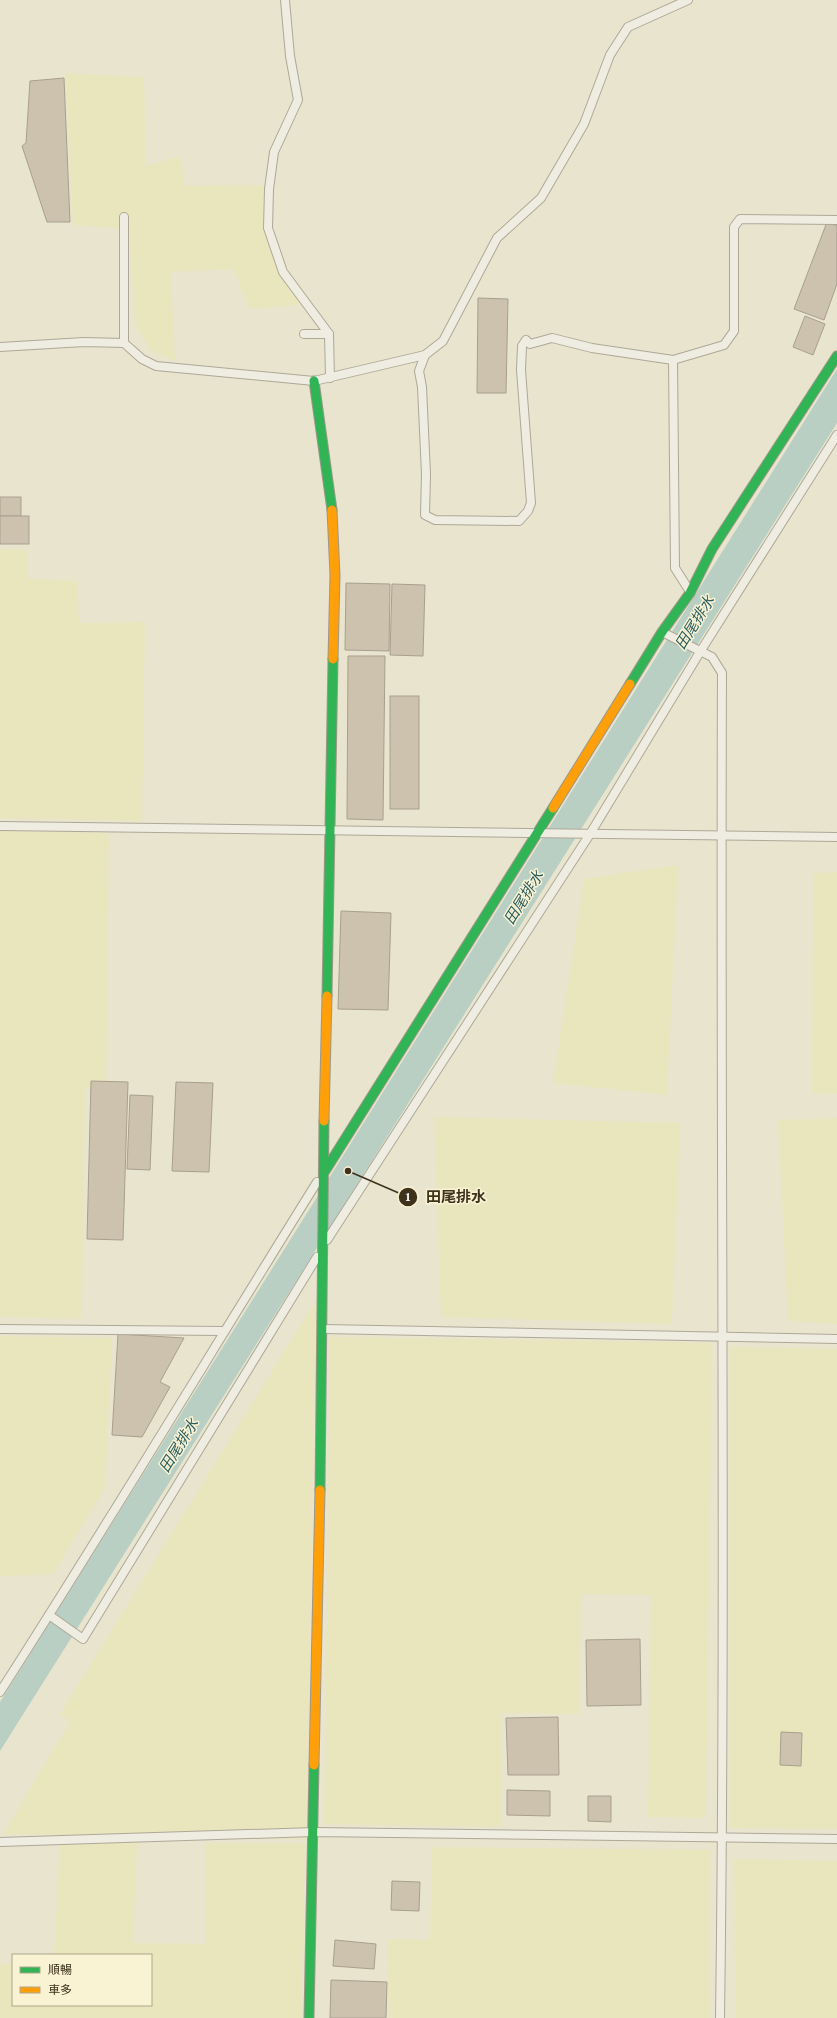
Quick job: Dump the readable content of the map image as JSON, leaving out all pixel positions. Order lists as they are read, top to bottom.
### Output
{
  "water": ["田尾排水"],
  "places": ["田尾排水"],
  "legend": ["順暢", "車多"]
}
